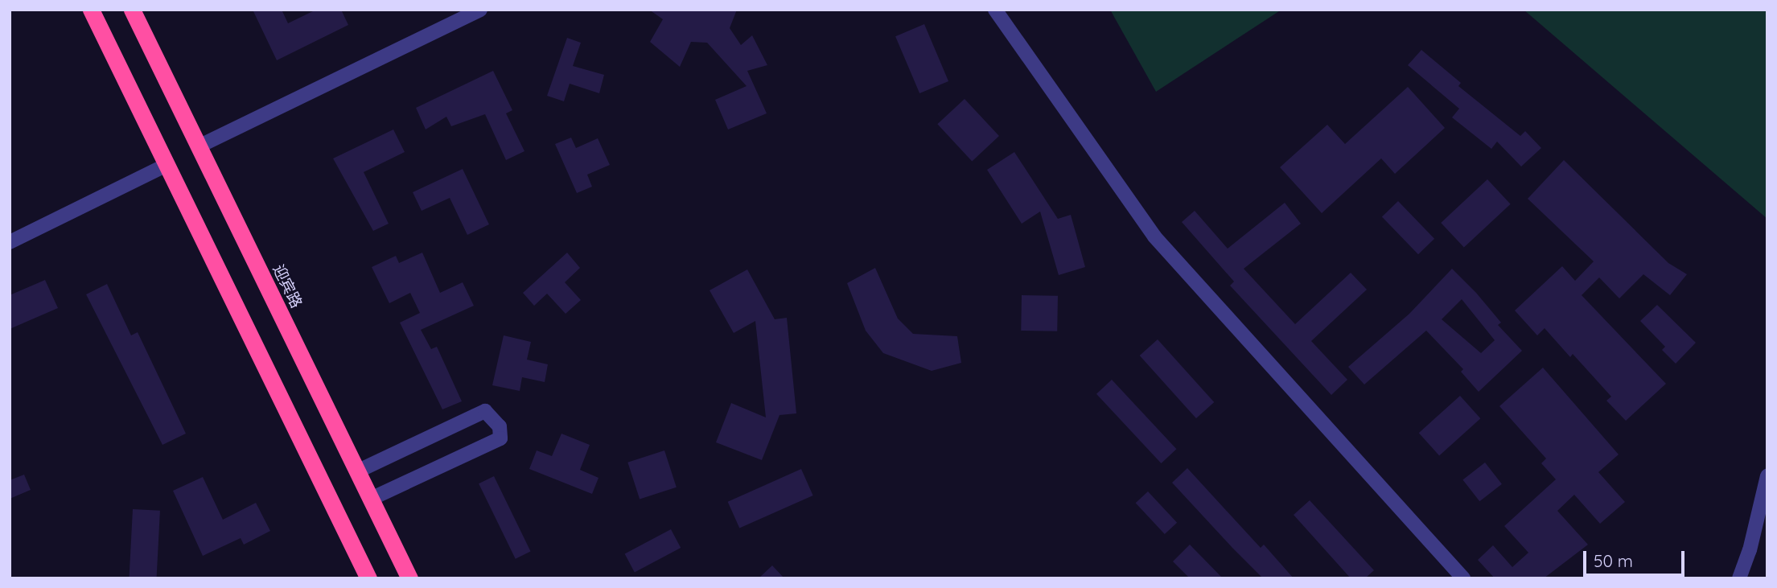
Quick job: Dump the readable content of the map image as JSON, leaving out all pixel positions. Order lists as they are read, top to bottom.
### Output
{
  "streets": {
    "highway": ["迎宾路"]
  },
  "scale_bar": "50 m"
}
